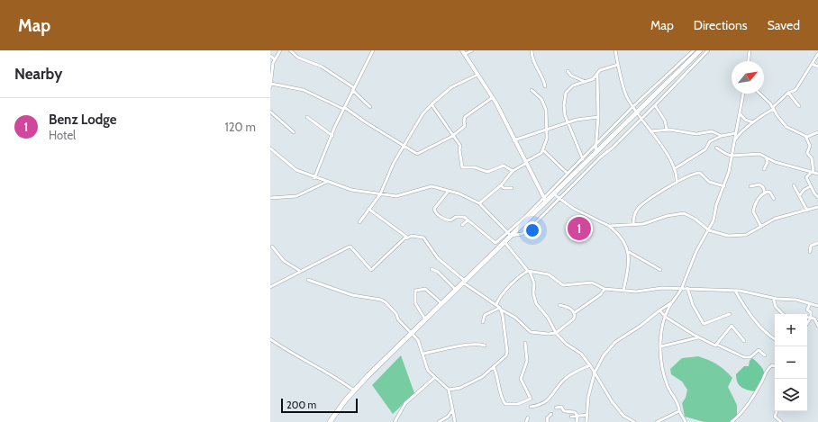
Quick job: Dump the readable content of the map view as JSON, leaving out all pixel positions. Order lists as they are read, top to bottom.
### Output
{
  "scale_bar": "200 m",
  "north": "top right",
  "page": {
    "header": "Map",
    "nav": ["Map", "Directions", "Saved"],
    "heading": "Nearby",
    "list": [
      {
        "mark": "1",
        "name": "Benz Lodge",
        "note": "Hotel",
        "value": "120 m"
      }
    ],
    "pins": "1",
    "map_buttons": ["+", "−"],
    "scale": "200 m"
  }
}
